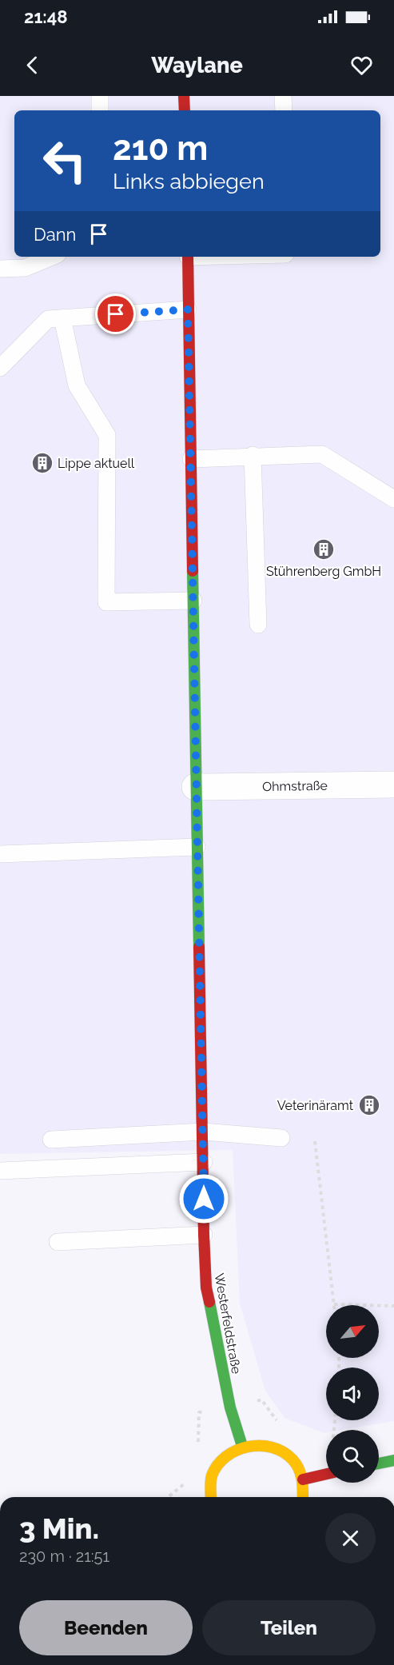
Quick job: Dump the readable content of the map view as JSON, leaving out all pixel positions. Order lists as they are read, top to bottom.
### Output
{
  "streets": {
    "street": ["Ohmstraße", "Westerfeldstraße"]
  },
  "crossings": [
    ["Ohmstraße", "Westerfeldstraße"]
  ],
  "places": {
    "building": ["Lippe aktuell", "Stührenberg GmbH", "Veterinäramt"]
  },
  "north": "top right",
  "page": {
    "status": "21:48",
    "header": "Waylane",
    "turn": ["210 m", "Links abbiegen"],
    "then": "Dann",
    "heading": ["3 Min.", "230 m · 21:51"],
    "buttons": ["Beenden", "Teilen"]
  }
}
